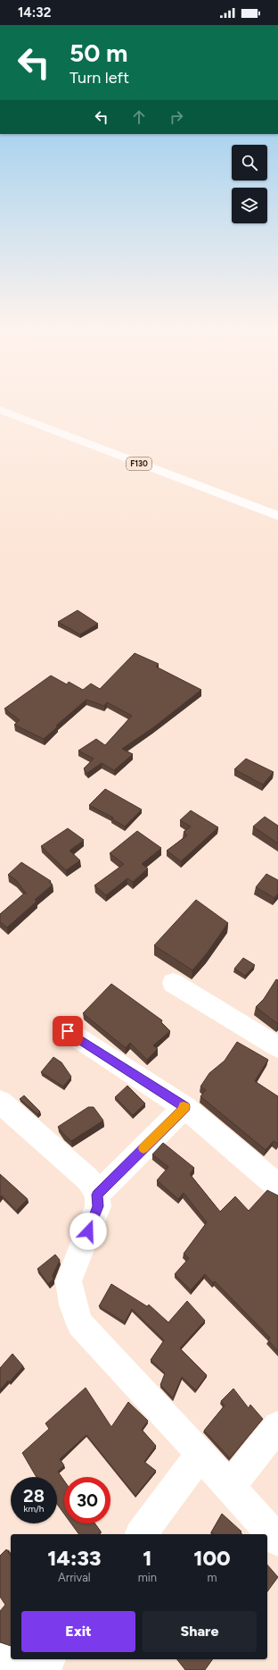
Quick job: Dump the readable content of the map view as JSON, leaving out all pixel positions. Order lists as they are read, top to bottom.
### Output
{
  "streets": {
    "main road": ["F130"]
  },
  "page": {
    "status": "14:32",
    "turn": ["50 m", "Turn left"],
    "speed": "28 km/h",
    "limit": "30",
    "eta": [
      "14:33",
      "Arrival",
      "1",
      "min",
      "100",
      "m"
    ],
    "buttons": ["Exit", "Share"]
  }
}
